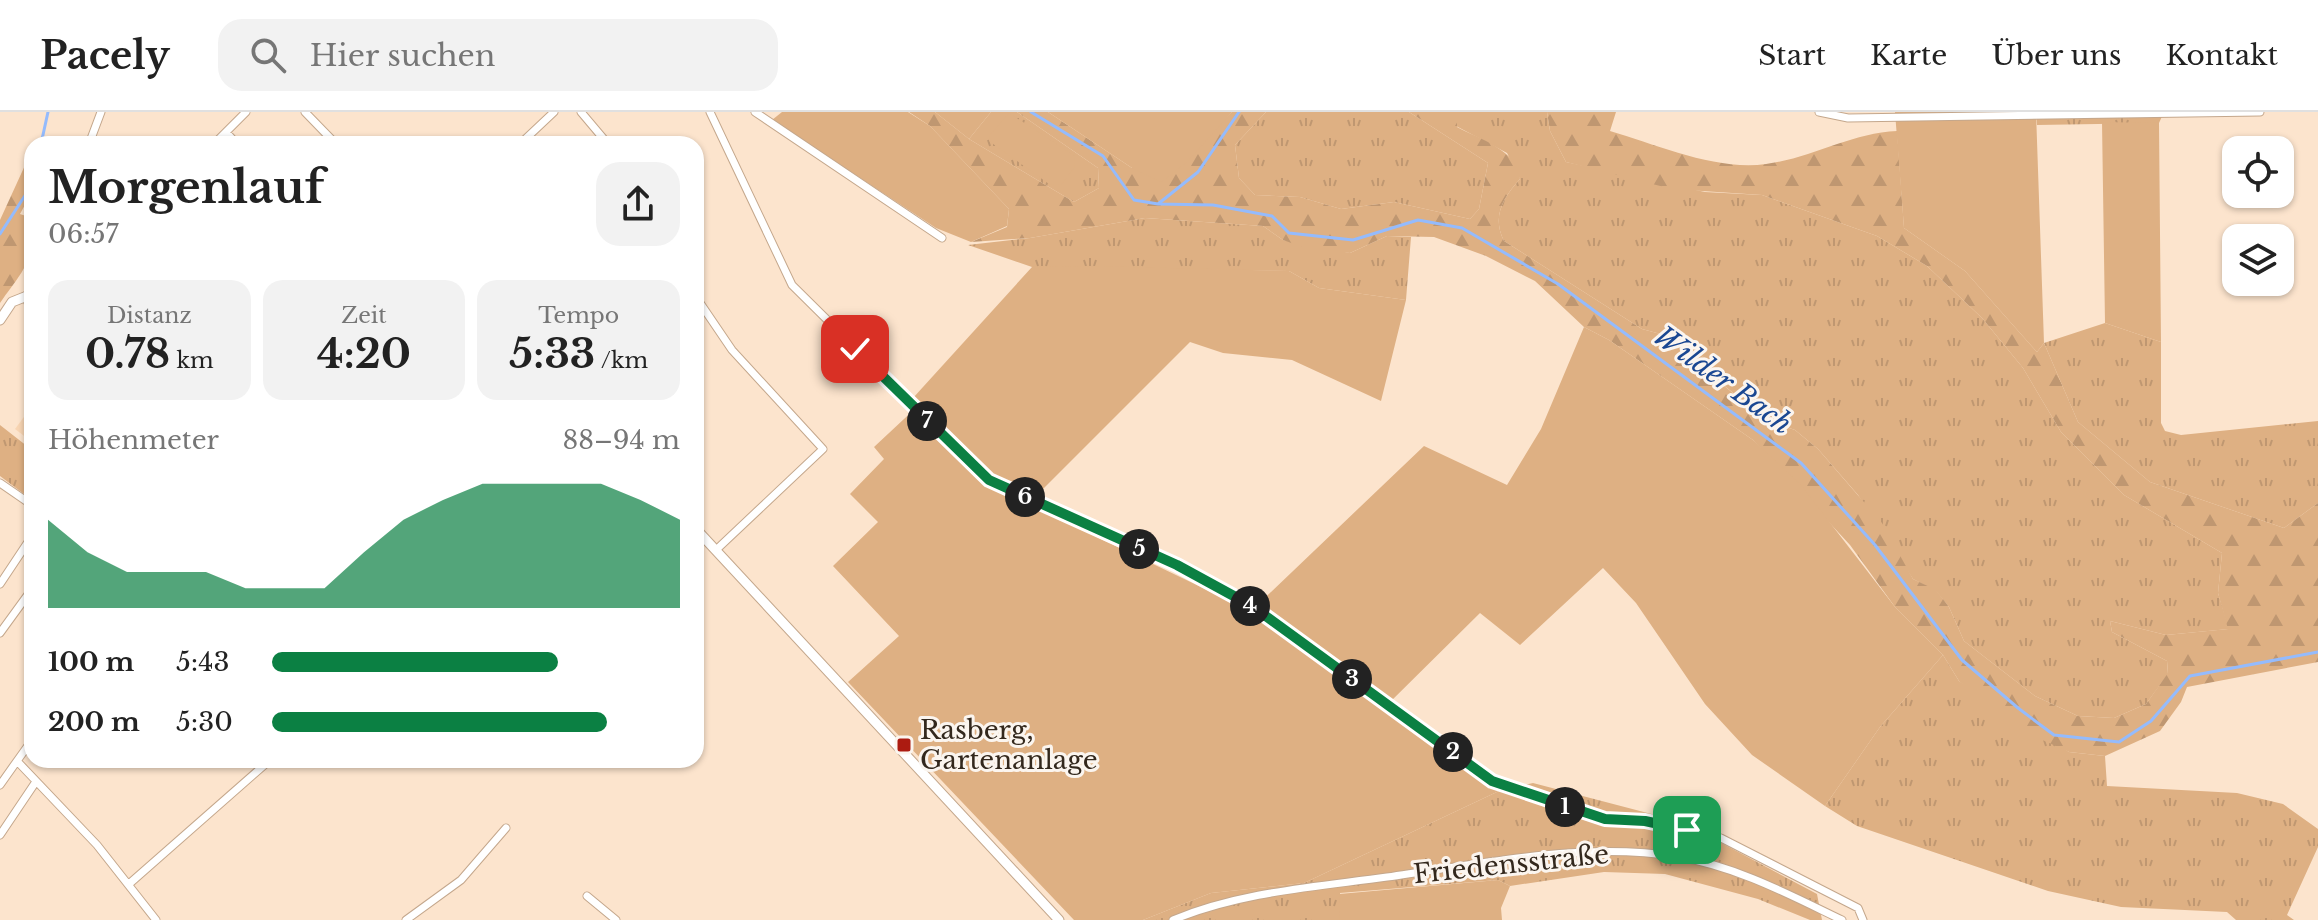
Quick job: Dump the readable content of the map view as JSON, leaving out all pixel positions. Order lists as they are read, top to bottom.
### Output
{
  "streets": {
    "street": ["Friedensstraße"]
  },
  "water": ["Wilder Bach"],
  "places": {
    "transit": ["Rasberg, Gartenanlage"]
  },
  "page": {
    "header": "Pacely",
    "search": "Hier suchen",
    "nav": [
      "Start",
      "Karte",
      "Über uns",
      "Kontakt"
    ],
    "heading": ["Morgenlauf", "06:57"],
    "stats": [
      ["Distanz", "0.78 km"],
      ["Zeit", "4:20"],
      ["Tempo", "5:33 /km"]
    ],
    "pins": [
      "7",
      "6",
      "5",
      "4",
      "3",
      "2",
      "1"
    ],
    "chart": ["Höhenmeter", "88–94 m"],
    "list": [
      {
        "name": "100 m",
        "note": "5:43"
      },
      {
        "name": "200 m",
        "note": "5:30"
      }
    ]
  }
}
